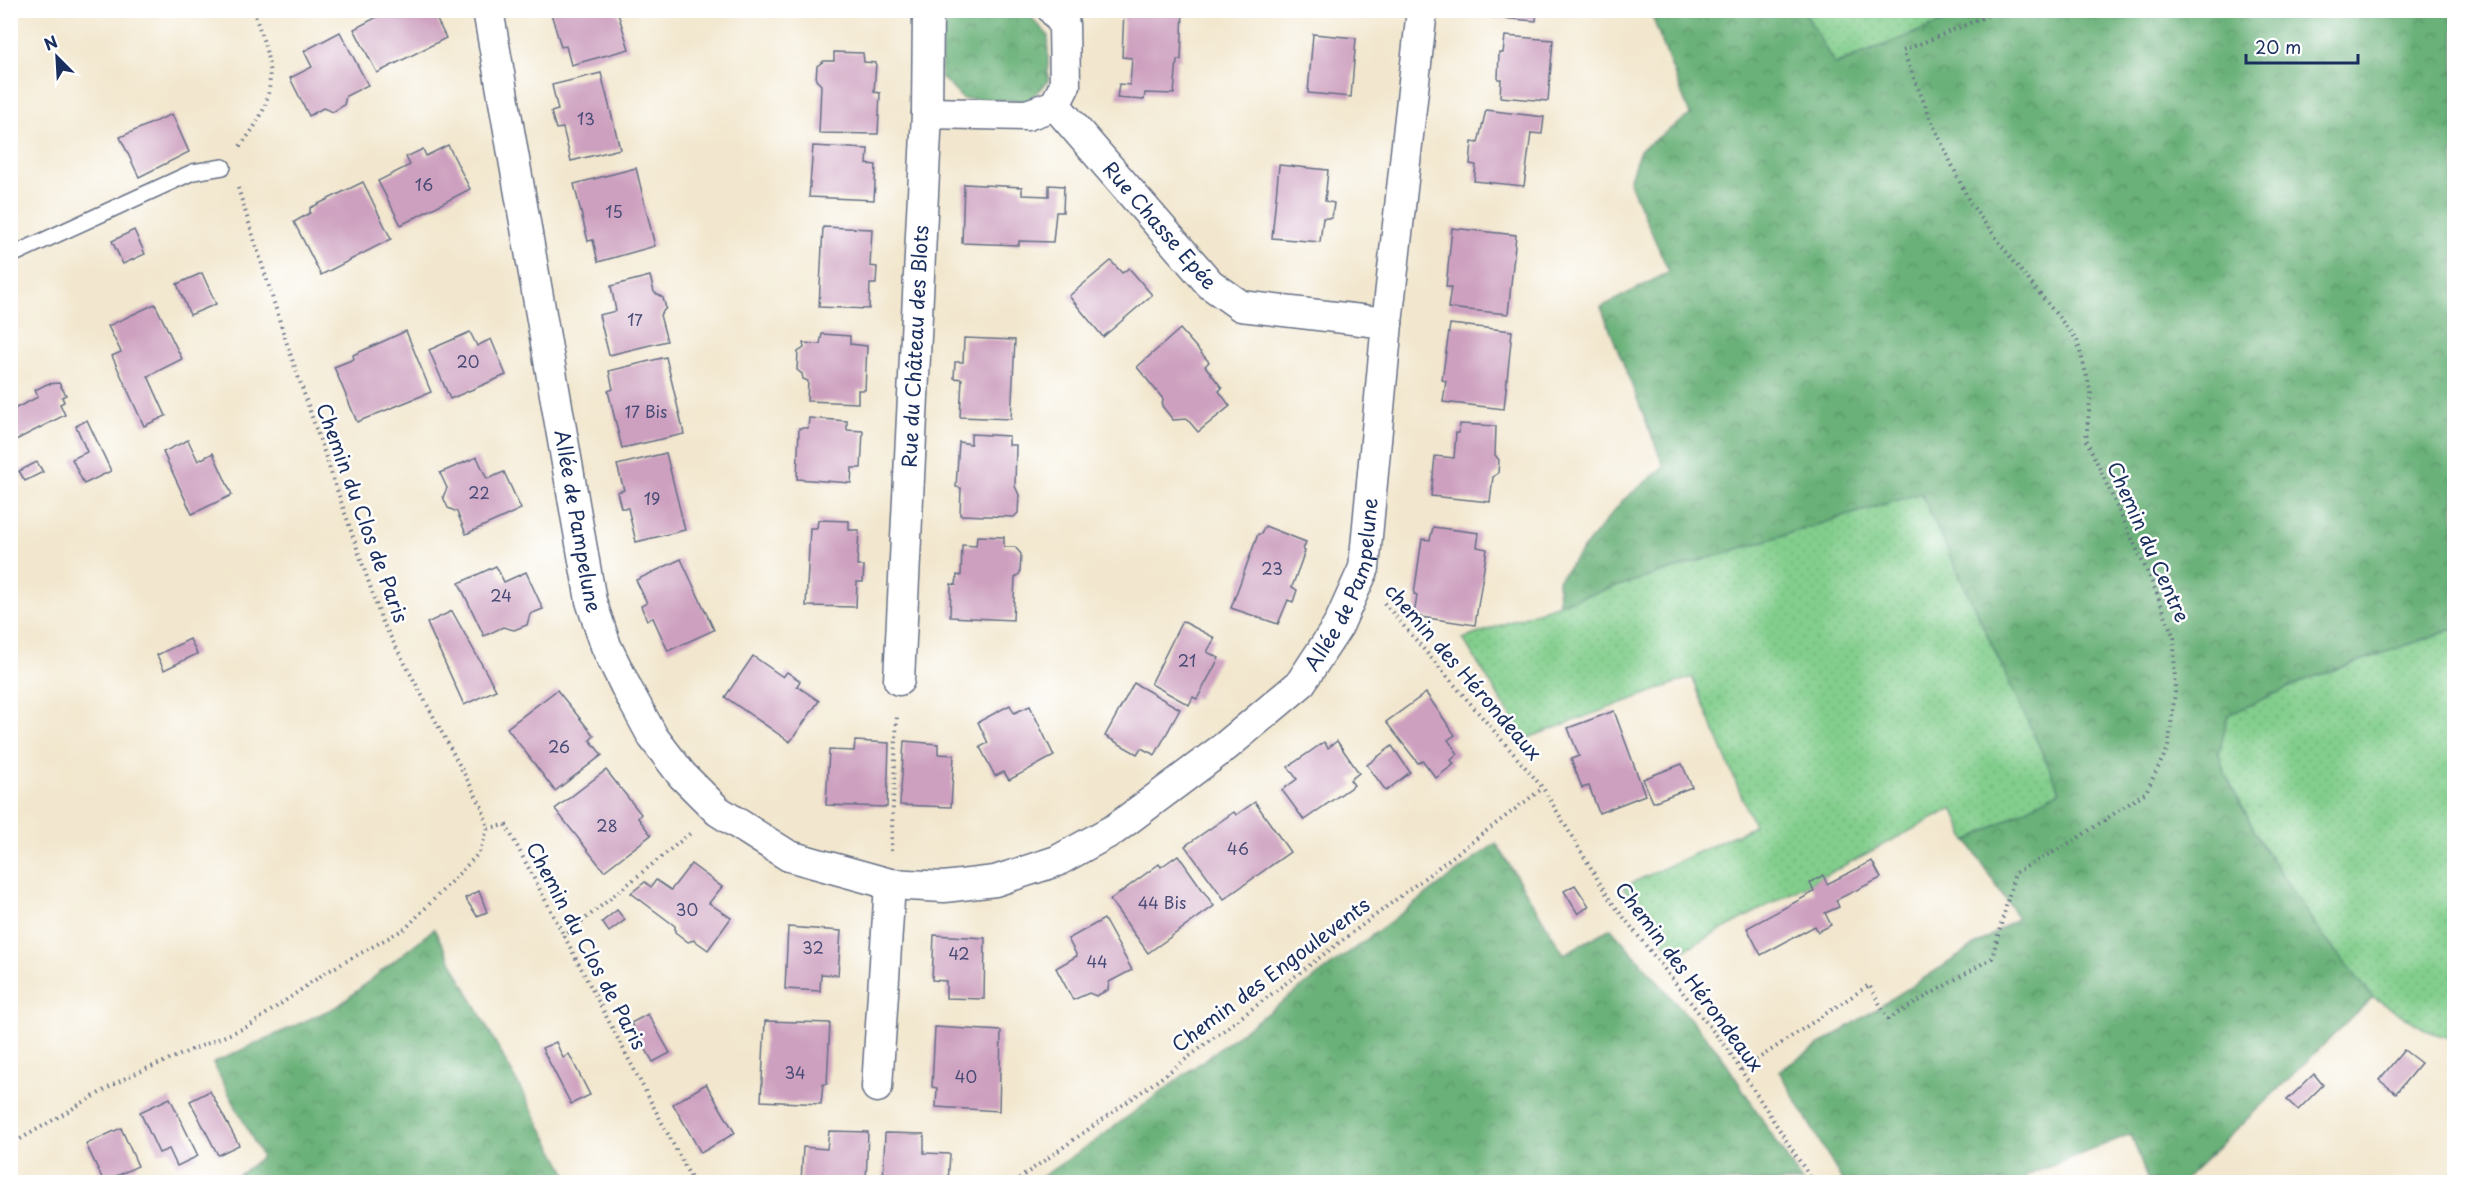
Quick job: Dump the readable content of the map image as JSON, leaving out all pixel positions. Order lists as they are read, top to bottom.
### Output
{
  "streets": {
    "street": ["Rue Chasse Epée", "Rue du Château des Blots", "Allée de Pampelune"],
    "path": [
      "Chemin du Clos de Paris",
      "Chemin du Centre",
      "chemin des Hérondeaux",
      "Chemin des Engoulevents",
      "Chemin des Hérondeaux"
    ]
  },
  "crossings": [
    ["Rue Chasse Epée", "Allée de Pampelune"],
    ["Allée de Pampelune", "chemin des Hérondeaux"],
    ["Chemin du Centre", "Chemin des Hérondeaux"],
    ["chemin des Hérondeaux", "Chemin des Engoulevents"],
    ["chemin des Hérondeaux", "Chemin des Hérondeaux"],
    ["Chemin des Engoulevents", "Chemin des Hérondeaux"]
  ],
  "house_numbers": [
    "13",
    "16",
    "15",
    "17",
    "20",
    "17 Bis",
    "22",
    "19",
    "23",
    "24",
    "21",
    "26",
    "28",
    "46",
    "44 Bis",
    "30",
    "32",
    "42",
    "44",
    "34",
    "40"
  ],
  "scale_bar": "20 m",
  "north": "top left"
}
